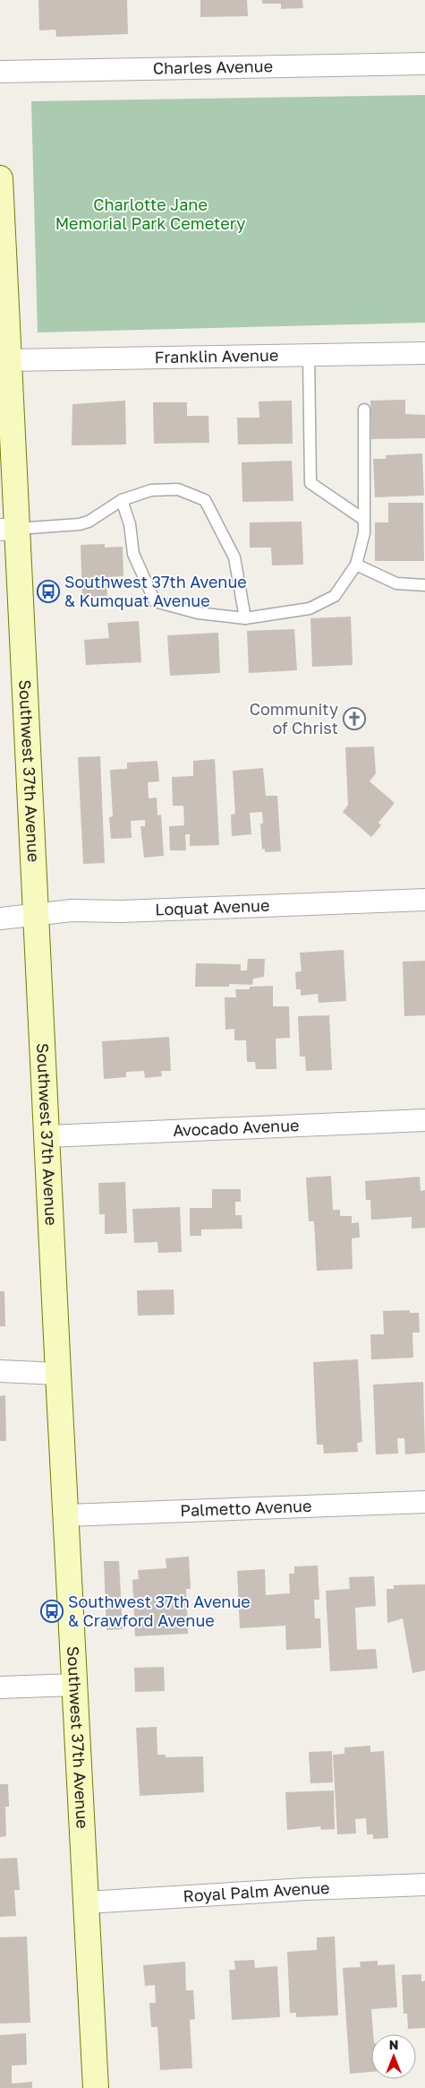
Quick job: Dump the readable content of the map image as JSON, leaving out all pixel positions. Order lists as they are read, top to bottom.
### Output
{
  "streets": {
    "main road": ["Southwest 37th Avenue"],
    "street": [
      "Charles Avenue",
      "Franklin Avenue",
      "Loquat Avenue",
      "Avocado Avenue",
      "Palmetto Avenue",
      "Royal Palm Avenue"
    ]
  },
  "crossings": [
    ["Franklin Avenue", "Southwest 37th Avenue"],
    ["Southwest 37th Avenue", "Loquat Avenue"],
    ["Southwest 37th Avenue", "Avocado Avenue"],
    ["Southwest 37th Avenue", "Palmetto Avenue"],
    ["Southwest 37th Avenue", "Royal Palm Avenue"]
  ],
  "parks": ["Charlotte Jane Memorial Park Cemetery"],
  "places": {
    "bus stop": ["Southwest 37th Avenue & Kumquat Avenue", "Southwest 37th Avenue & Crawford Avenue"],
    "church": ["Community of Christ"]
  },
  "north": "top"
}
